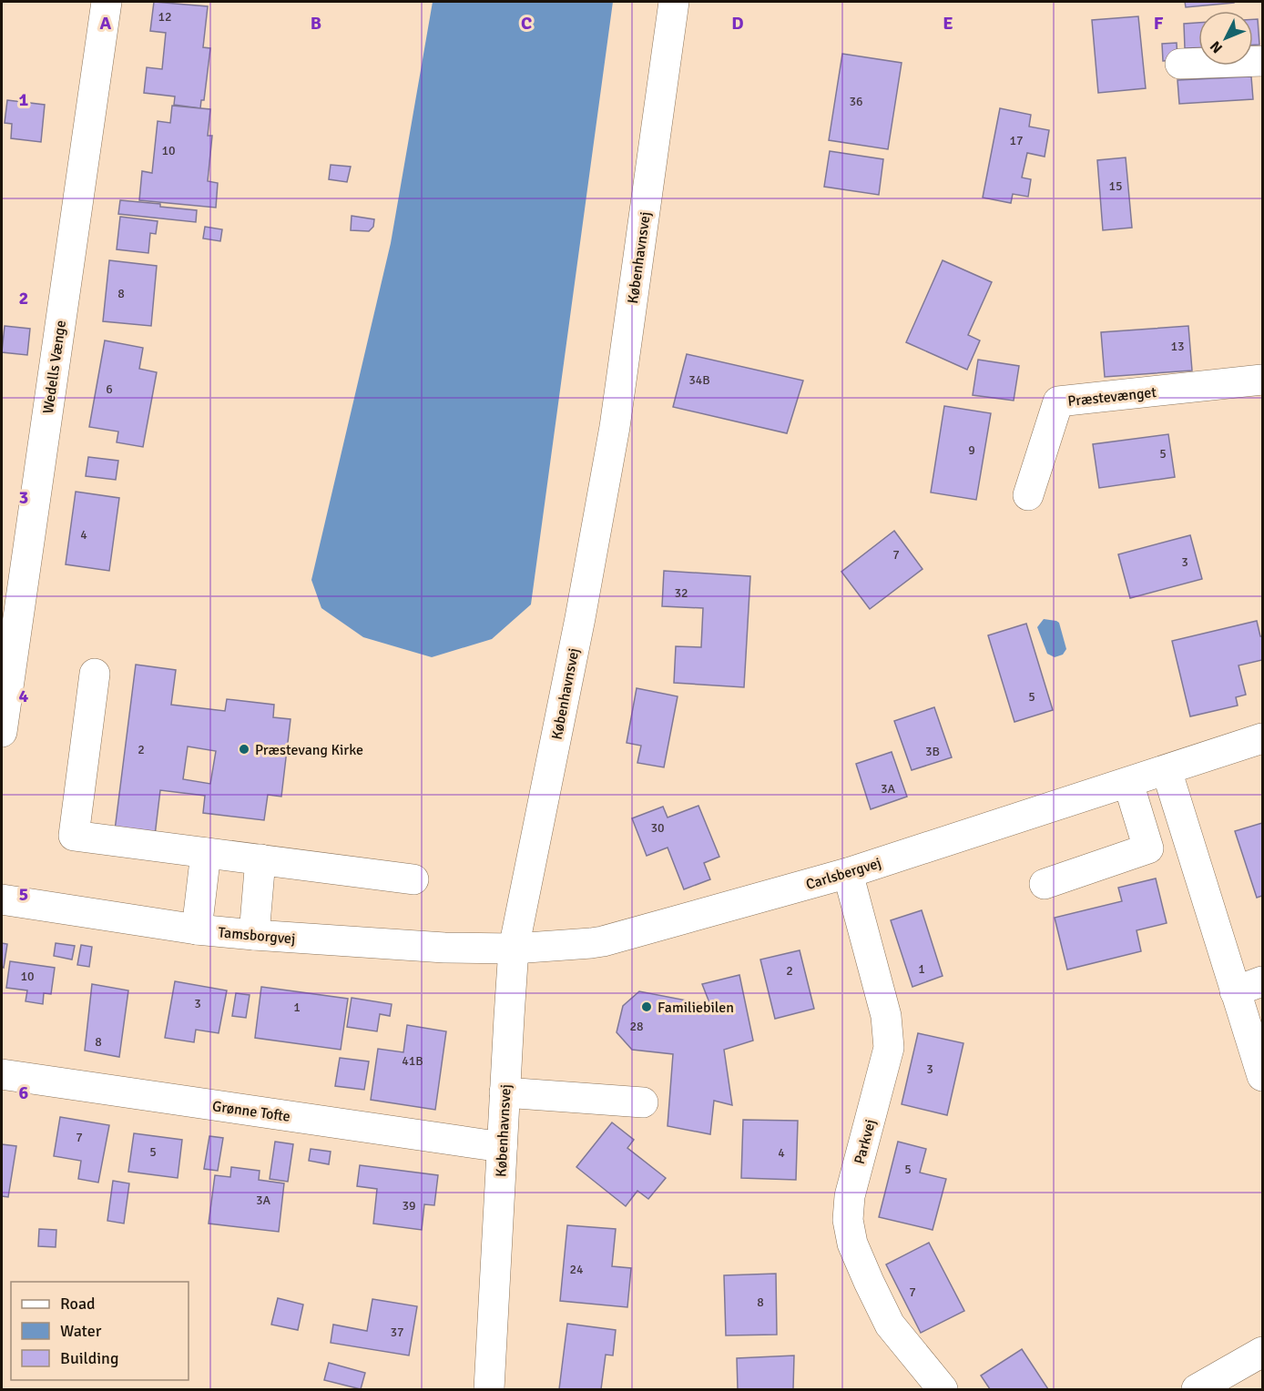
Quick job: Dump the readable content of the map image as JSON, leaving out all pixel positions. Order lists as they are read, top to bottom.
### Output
{
  "streets": {
    "street": [
      "Københavnsvej",
      "Wedells Vænge",
      "Præstevænget",
      "Carlsbergvej",
      "Tamsborgvej",
      "Grønne Tofte",
      "Parkvej"
    ]
  },
  "crossings": [
    ["Københavnsvej", "Carlsbergvej"],
    ["Københavnsvej", "Tamsborgvej"],
    ["Københavnsvej", "Grønne Tofte"],
    ["Carlsbergvej", "Tamsborgvej"],
    ["Carlsbergvej", "Parkvej"]
  ],
  "places": ["Præstevang Kirke", "Familiebilen"],
  "house_numbers": [
    "12",
    "36",
    "17",
    "10",
    "15",
    "8",
    "13",
    "34B",
    "6",
    "9",
    "5",
    "4",
    "7",
    "3",
    "32",
    "5",
    "2",
    "3B",
    "3A",
    "30",
    "1",
    "2",
    "10",
    "3",
    "1",
    "28",
    "8",
    "41B",
    "3",
    "7",
    "5",
    "4",
    "5",
    "3A",
    "39",
    "24",
    "7",
    "8",
    "37"
  ],
  "legend": ["Road", "Water", "Building"],
  "north": "bottom left",
  "grid": {
    "columns": [
      "A",
      "B",
      "C",
      "D",
      "E",
      "F"
    ],
    "rows": [
      "1",
      "2",
      "3",
      "4",
      "5",
      "6"
    ]
  }
}
